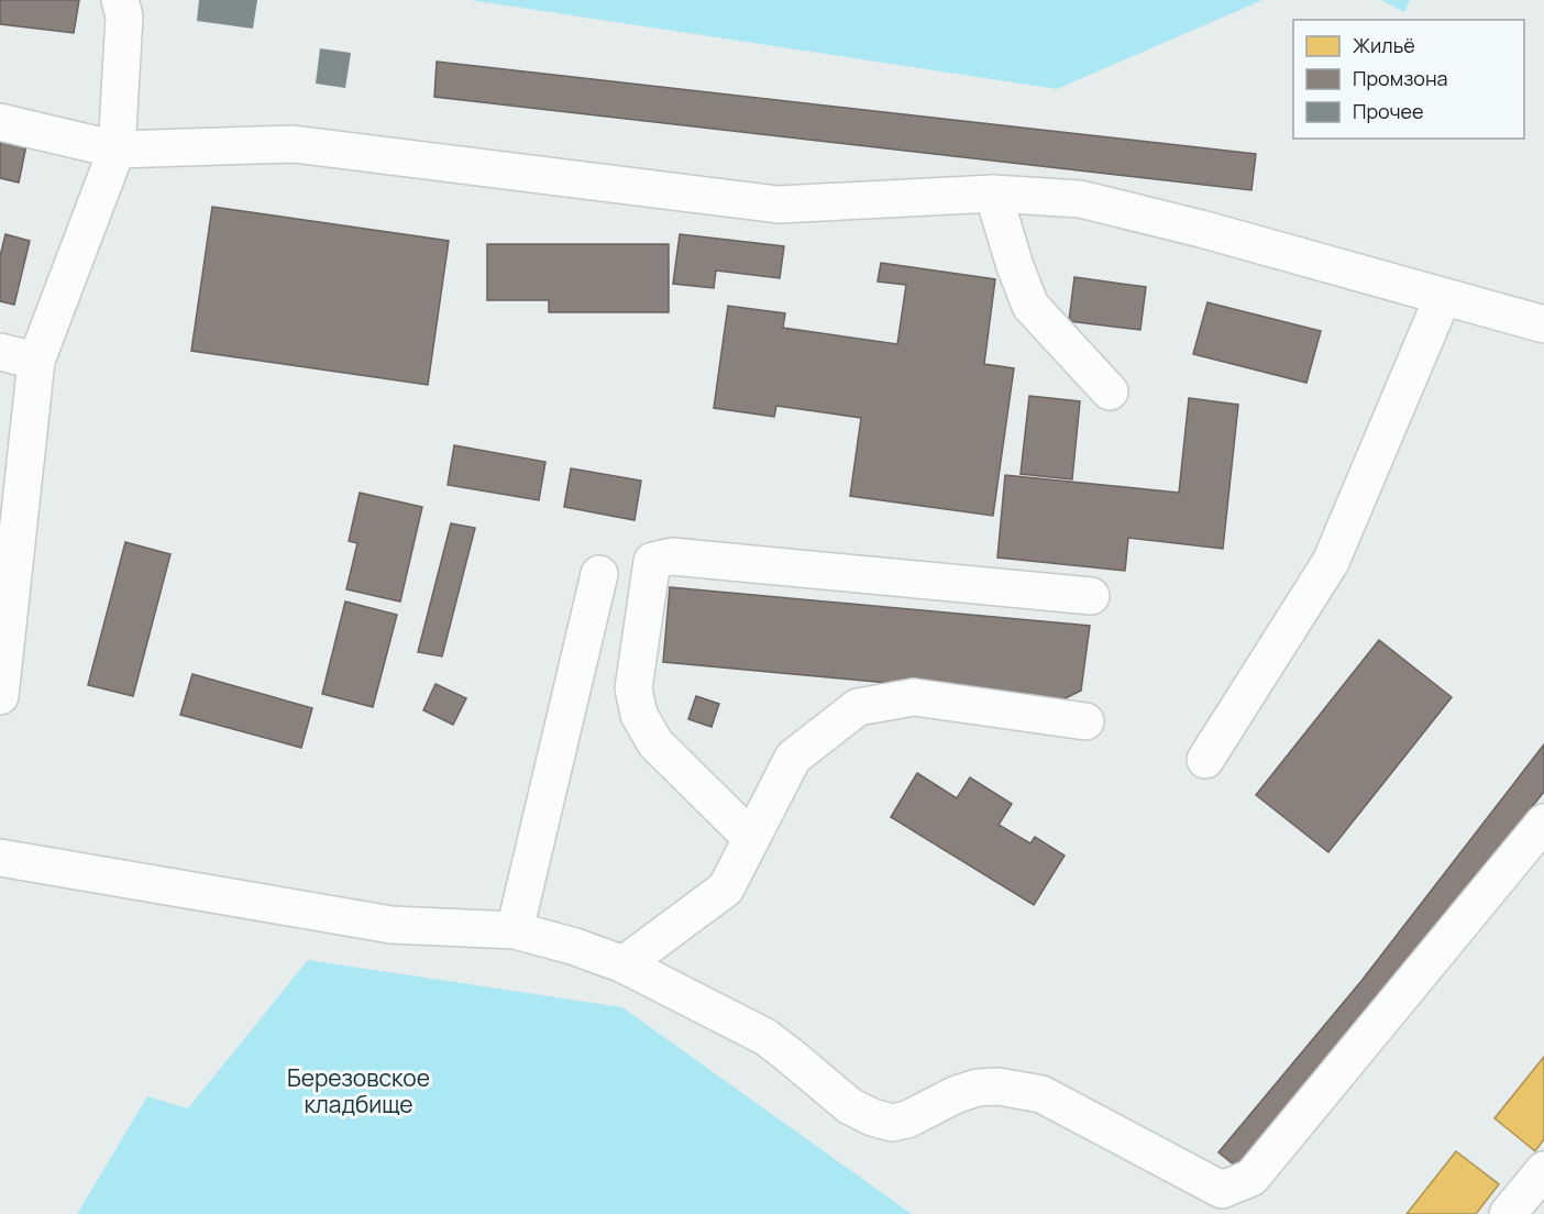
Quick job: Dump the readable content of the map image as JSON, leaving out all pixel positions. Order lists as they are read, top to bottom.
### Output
{
  "parks": ["Березовское кладбище"],
  "legend": ["Жильё", "Промзона", "Прочее"]
}
